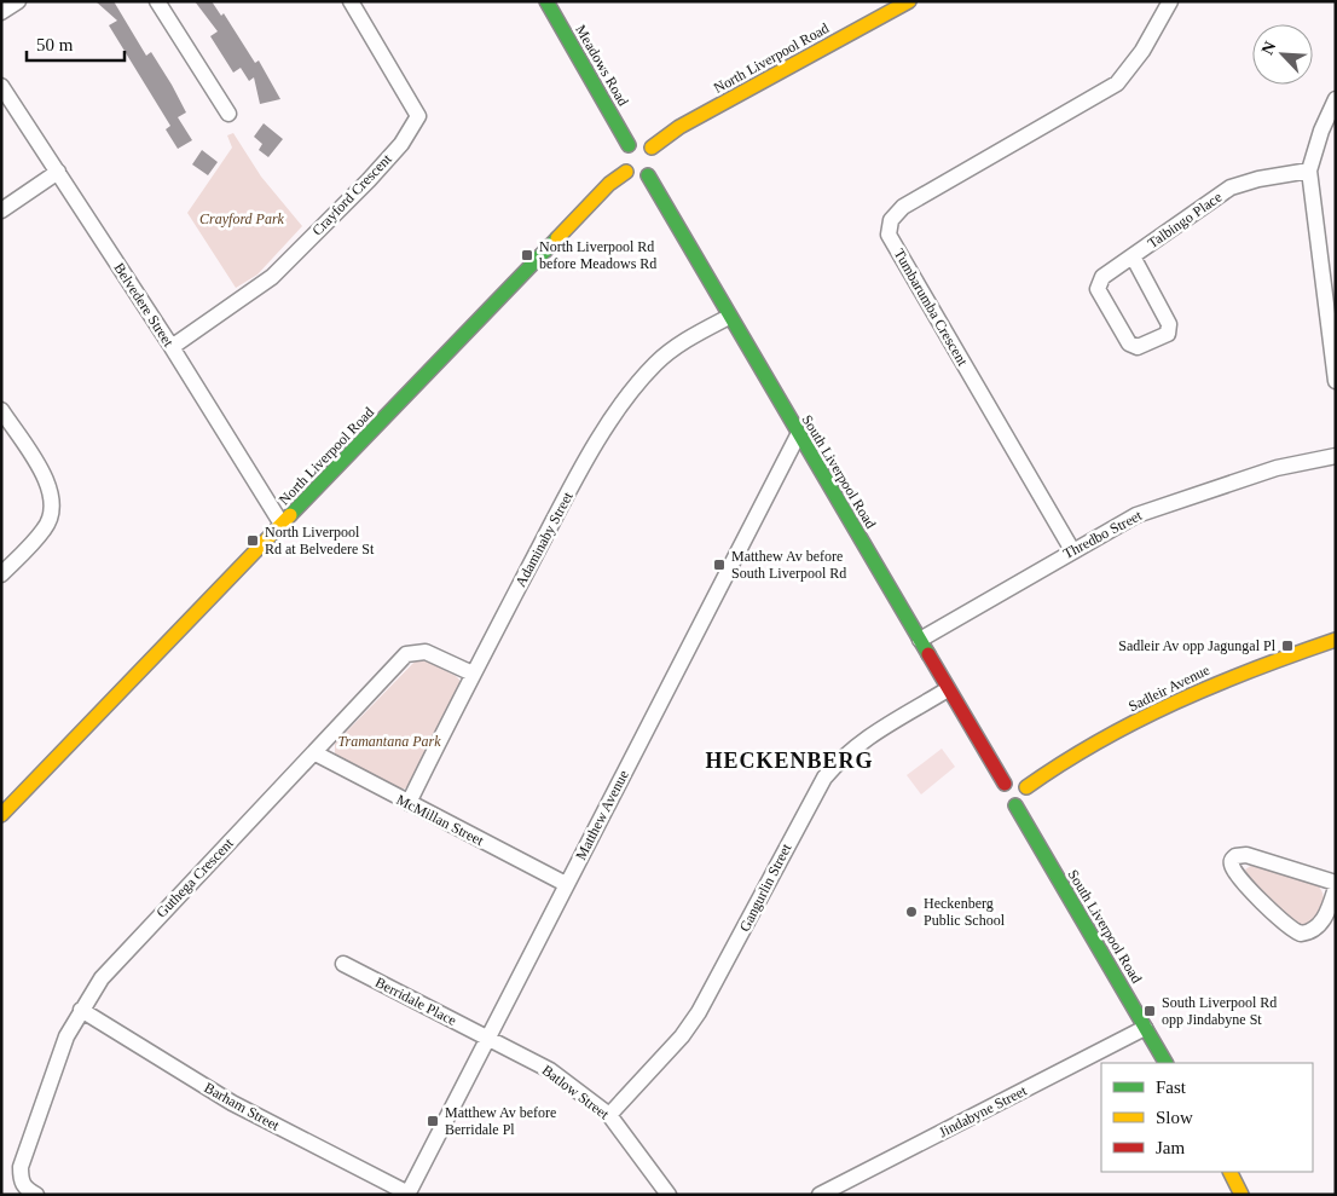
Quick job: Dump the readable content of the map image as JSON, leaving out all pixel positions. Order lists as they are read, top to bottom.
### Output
{
  "streets": {
    "main road": [
      "North Liverpool Road",
      "Meadows Road",
      "South Liverpool Road",
      "Sadleir Avenue"
    ],
    "street": [
      "Crayford Crescent",
      "Talbingo Place",
      "Belvedere Street",
      "Tumbarumba Crescent",
      "Thredbo Street",
      "Adaminaby Street",
      "Matthew Avenue",
      "McMillan Street",
      "Guthega Crescent",
      "Gangurlin Street",
      "Berridale Place",
      "Batlow Street",
      "Barham Street",
      "Jindabyne Street"
    ]
  },
  "crossings": [
    ["North Liverpool Road", "Meadows Road"],
    ["North Liverpool Road", "Belvedere Street"],
    ["North Liverpool Road", "South Liverpool Road"],
    ["Meadows Road", "South Liverpool Road"],
    ["Crayford Crescent", "Belvedere Street"],
    ["Tumbarumba Crescent", "Thredbo Street"],
    ["South Liverpool Road", "Thredbo Street"],
    ["South Liverpool Road", "Adaminaby Street"],
    ["South Liverpool Road", "Matthew Avenue"],
    ["South Liverpool Road", "Gangurlin Street"],
    ["South Liverpool Road", "Jindabyne Street"],
    ["Adaminaby Street", "McMillan Street"],
    ["Adaminaby Street", "Guthega Crescent"],
    ["Matthew Avenue", "McMillan Street"],
    ["Matthew Avenue", "Berridale Place"],
    ["Matthew Avenue", "Batlow Street"],
    ["Matthew Avenue", "Barham Street"],
    ["McMillan Street", "Guthega Crescent"],
    ["Guthega Crescent", "Barham Street"],
    ["Gangurlin Street", "Batlow Street"],
    ["Berridale Place", "Batlow Street"]
  ],
  "districts": ["HECKENBERG"],
  "parks": ["Crayford Park", "Tramantana Park"],
  "places": {
    "transit": [
      "North Liverpool Rd before Meadows Rd",
      "North Liverpool Rd at Belvedere St",
      "Matthew Av before South Liverpool Rd",
      "Sadleir Av opp Jagungal Pl",
      "South Liverpool Rd opp Jindabyne St",
      "Matthew Av before Berridale Pl"
    ],
    "other": ["Heckenberg Public School"]
  },
  "legend": ["Fast", "Slow", "Jam"],
  "scale_bar": "50 m",
  "north": "top left"
}
